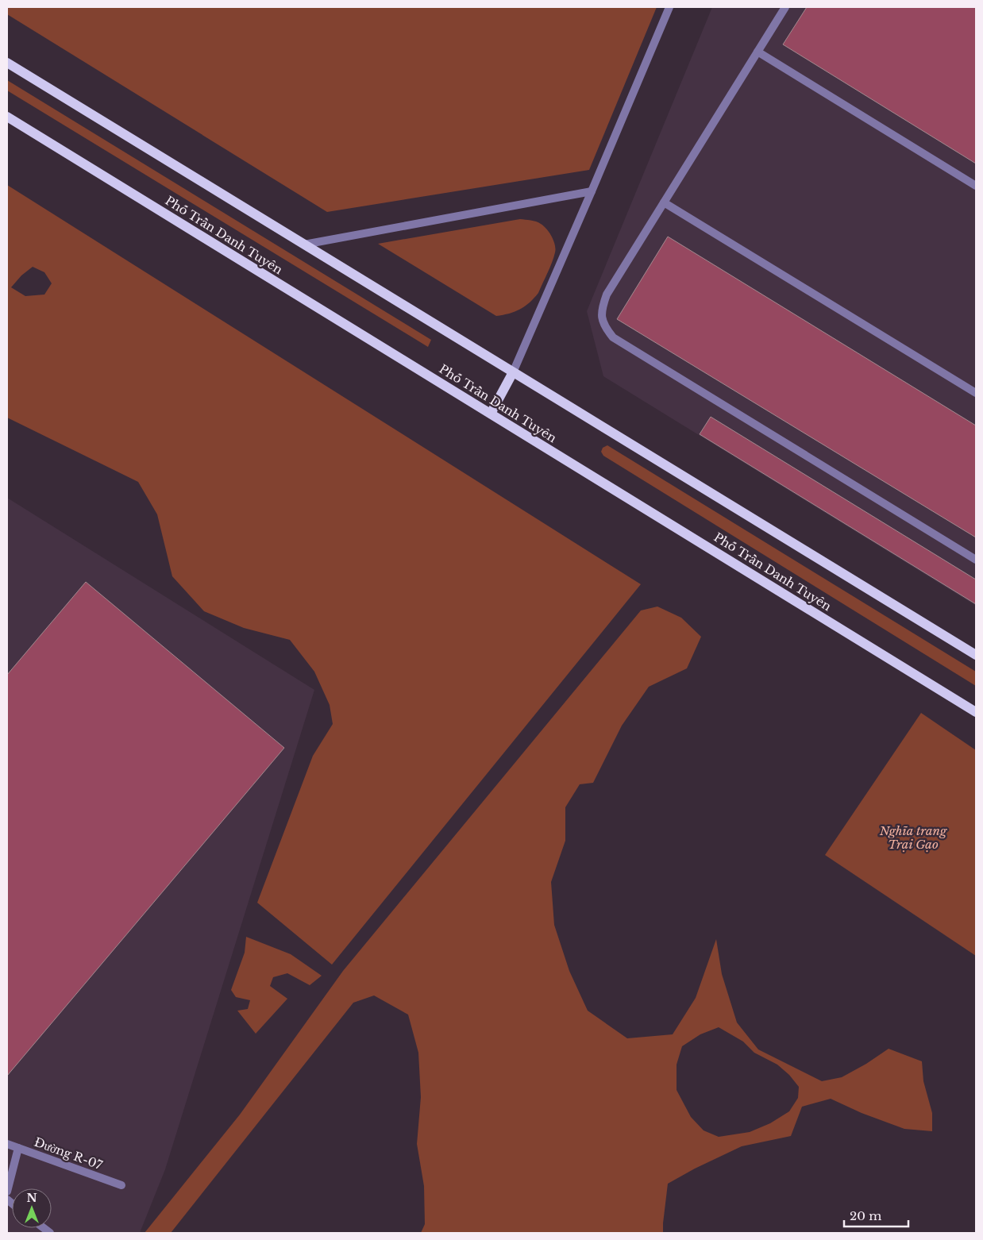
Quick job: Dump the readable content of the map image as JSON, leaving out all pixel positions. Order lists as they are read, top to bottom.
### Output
{
  "streets": {
    "main road": ["Phố Trần Danh Tuyên"],
    "street": ["Đường R-07"]
  },
  "parks": ["Nghĩa trang Trại Gạo"],
  "scale_bar": "20 m",
  "north": "top"
}
